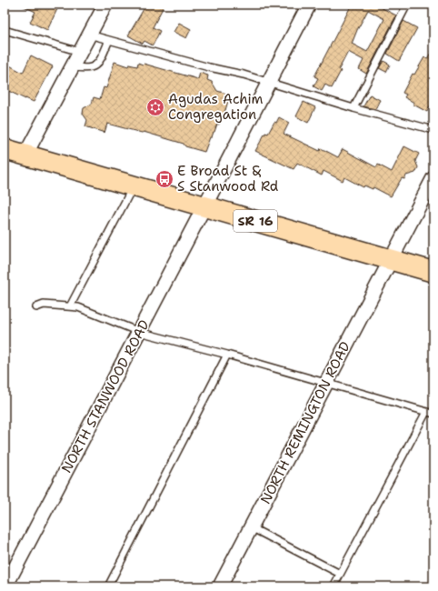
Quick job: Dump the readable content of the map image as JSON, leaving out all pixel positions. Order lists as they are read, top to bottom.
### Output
{
  "streets": {
    "main road": ["SR 16"],
    "street": ["NORTH STANWOOD ROAD", "NORTH REMINGTON ROAD"]
  },
  "crossings": [
    ["SR 16", "NORTH STANWOOD ROAD"],
    ["SR 16", "NORTH REMINGTON ROAD"]
  ],
  "places": {
    "synagogue": ["Agudas Achim Congregation"],
    "bus stop": ["E Broad St & S Stanwood Rd"]
  }
}
